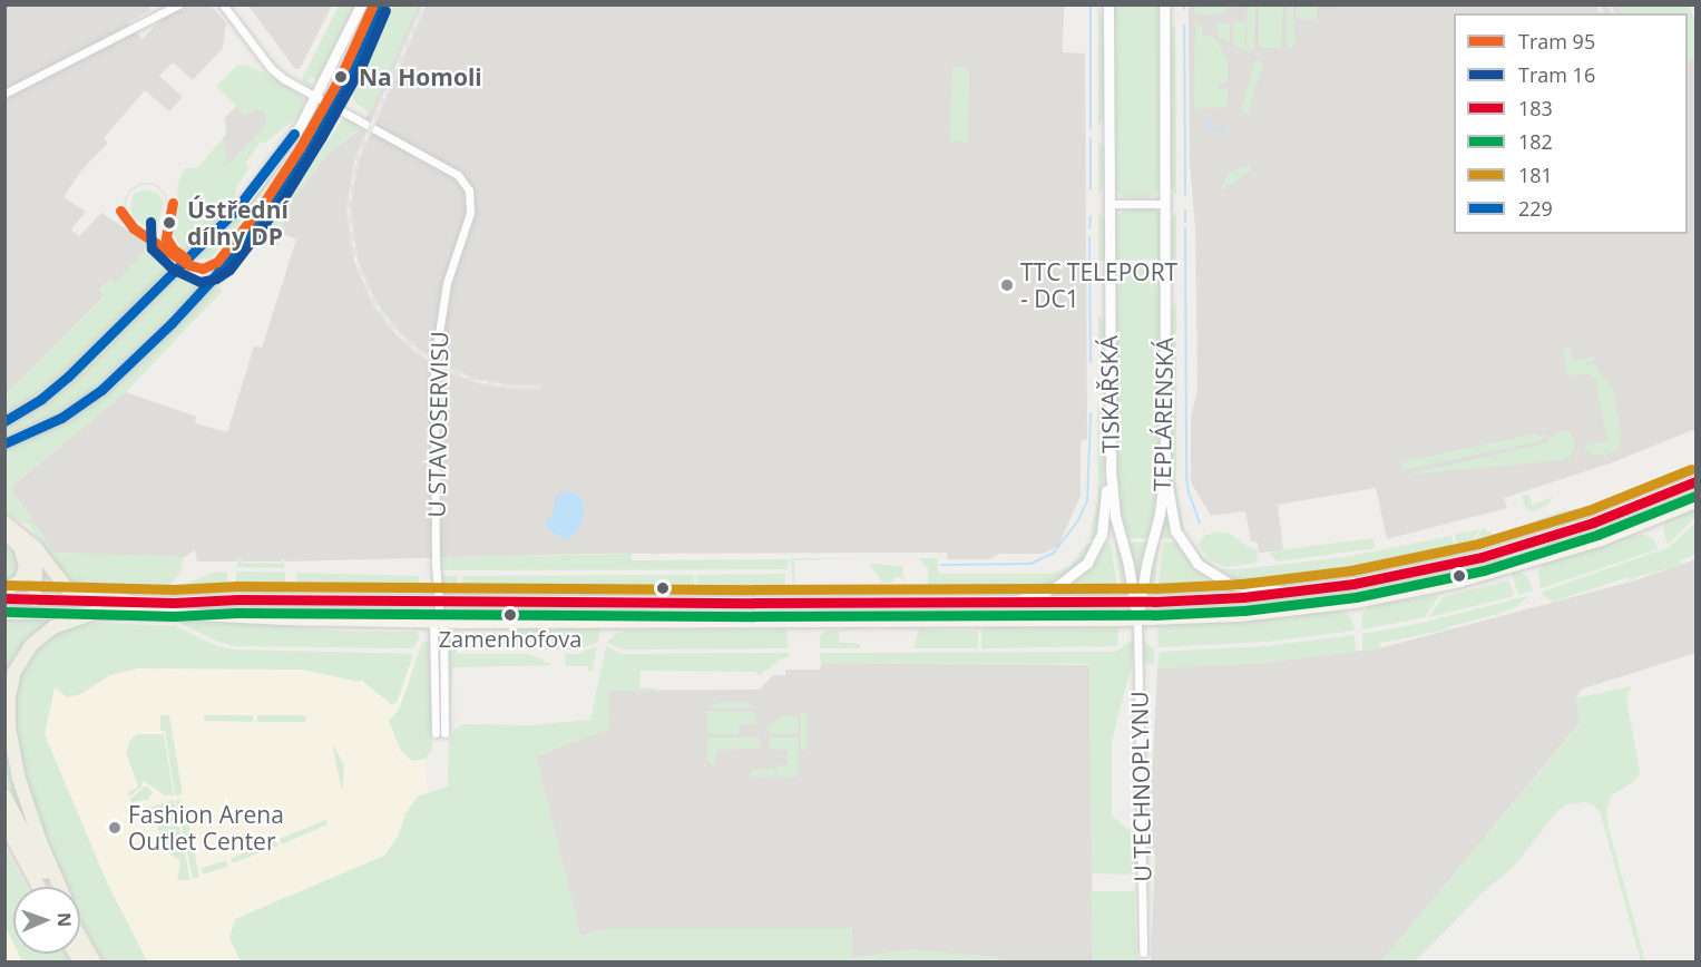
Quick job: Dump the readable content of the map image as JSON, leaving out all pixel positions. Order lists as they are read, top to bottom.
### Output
{
  "streets": {
    "street": [
      "TISKAŘSKÁ",
      "TEPLÁRENSKÁ",
      "U STAVOSERVISU",
      "U TECHNOPLYNU"
    ]
  },
  "crossings": [
    ["TISKAŘSKÁ", "TEPLÁRENSKÁ"],
    ["TEPLÁRENSKÁ", "U TECHNOPLYNU"]
  ],
  "places": [
    "Na Homoli",
    "Ústřední dílny DP",
    "TTC TELEPORT - DC1",
    "Zamenhofova",
    "Fashion Arena Outlet Center"
  ],
  "lines": [
    "tram line 95",
    "transit line 229",
    "tram line 16",
    "transit line 181",
    "transit line 183",
    "transit line 182"
  ],
  "legend": [
    "Tram 95",
    "Tram 16",
    "183",
    "182",
    "181",
    "229"
  ],
  "north": "right"
}
